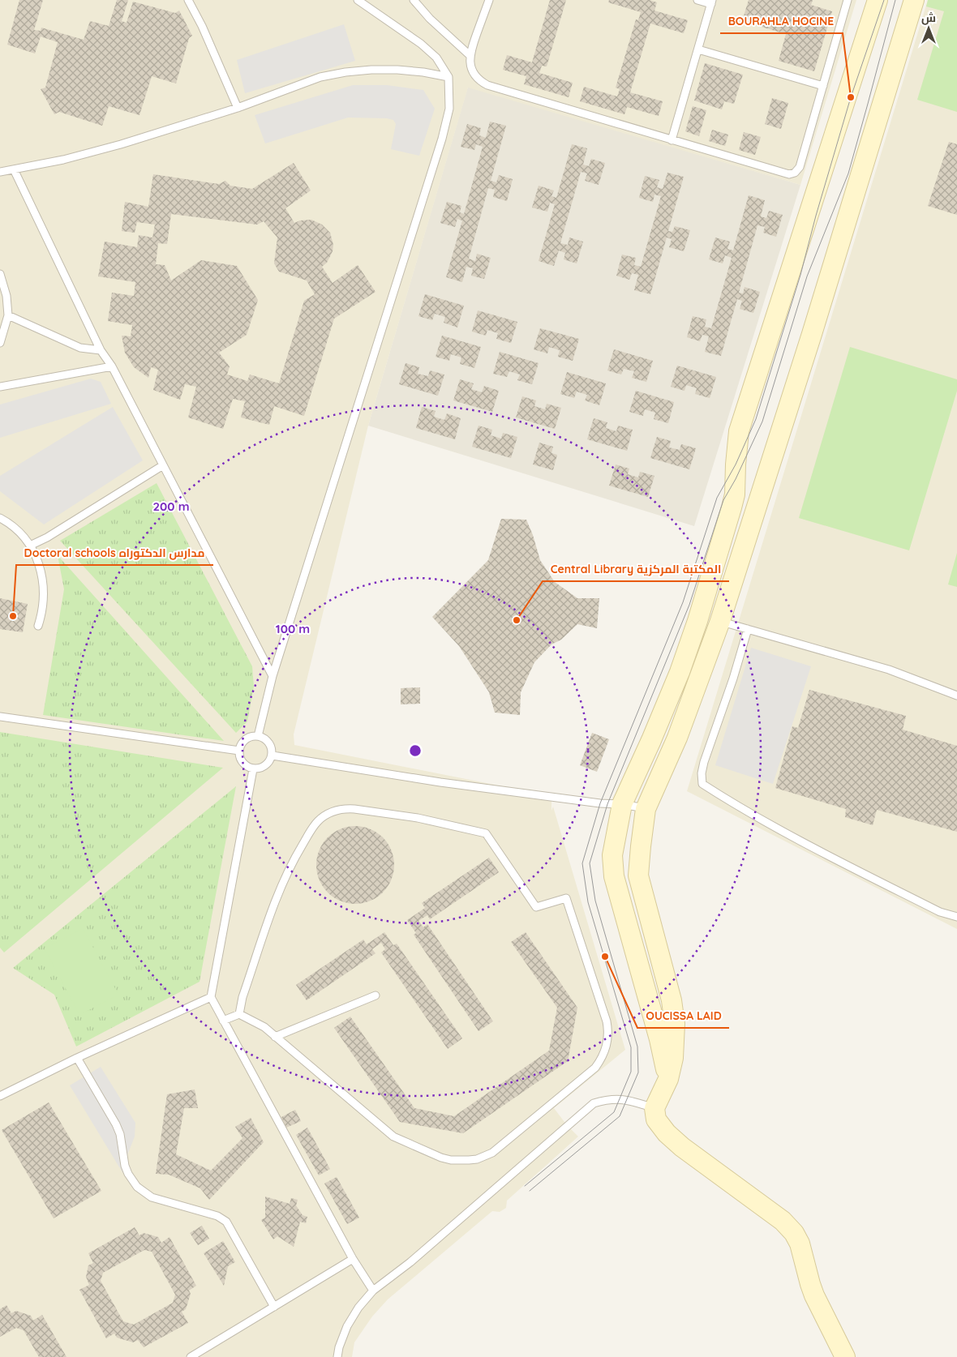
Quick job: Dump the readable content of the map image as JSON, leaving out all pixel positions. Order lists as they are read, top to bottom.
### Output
{
  "places": [
    "BOURAHLA HOCINE",
    "Doctoral schools مدارس الدكتوراه",
    "Central Library المكتبة المركزية",
    "OUCISSA LAID"
  ],
  "north": "top",
  "rings": ["200 m", "100 m"]
}
